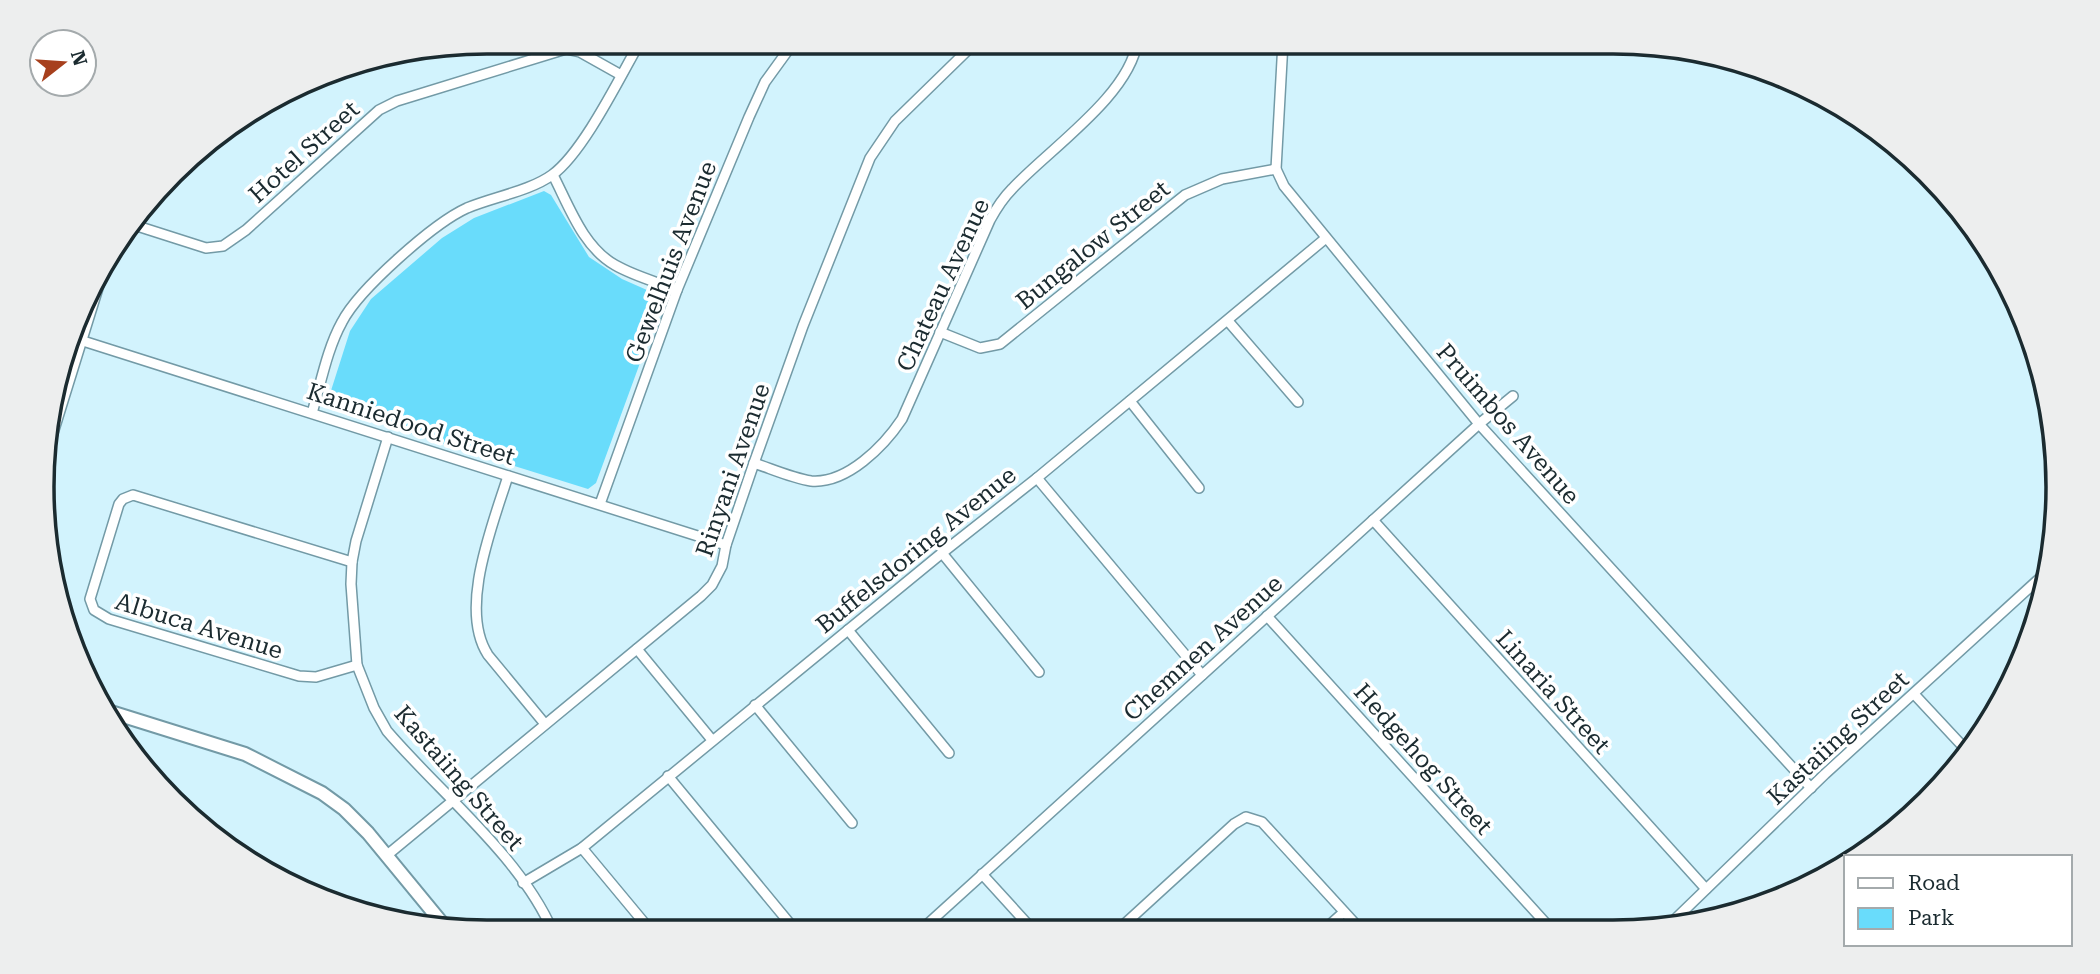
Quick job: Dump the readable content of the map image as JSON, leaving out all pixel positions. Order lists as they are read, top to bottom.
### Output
{
  "streets": {
    "street": [
      "Hotel Street",
      "Bungalow Street",
      "Gewelhuis Avenue",
      "Chateau Avenue",
      "Kanniedood Street",
      "Pruimbos Avenue",
      "Rinyani Avenue",
      "Buffelsdoring Avenue",
      "Albuca Avenue",
      "Chemnen Avenue",
      "Linaria Street",
      "Kastaiing Street",
      "Hedgehog Street"
    ]
  },
  "crossings": [
    ["Bungalow Street", "Chateau Avenue"],
    ["Bungalow Street", "Pruimbos Avenue"],
    ["Gewelhuis Avenue", "Kanniedood Street"],
    ["Chateau Avenue", "Rinyani Avenue"],
    ["Kanniedood Street", "Rinyani Avenue"],
    ["Kanniedood Street", "Kastaiing Street"],
    ["Pruimbos Avenue", "Buffelsdoring Avenue"],
    ["Pruimbos Avenue", "Chemnen Avenue"],
    ["Pruimbos Avenue", "Kastaiing Street"],
    ["Rinyani Avenue", "Kastaiing Street"],
    ["Buffelsdoring Avenue", "Kastaiing Street"],
    ["Albuca Avenue", "Kastaiing Street"],
    ["Chemnen Avenue", "Linaria Street"],
    ["Chemnen Avenue", "Hedgehog Street"],
    ["Linaria Street", "Kastaiing Street"]
  ],
  "legend": ["Road", "Park"],
  "north": "right"
}
